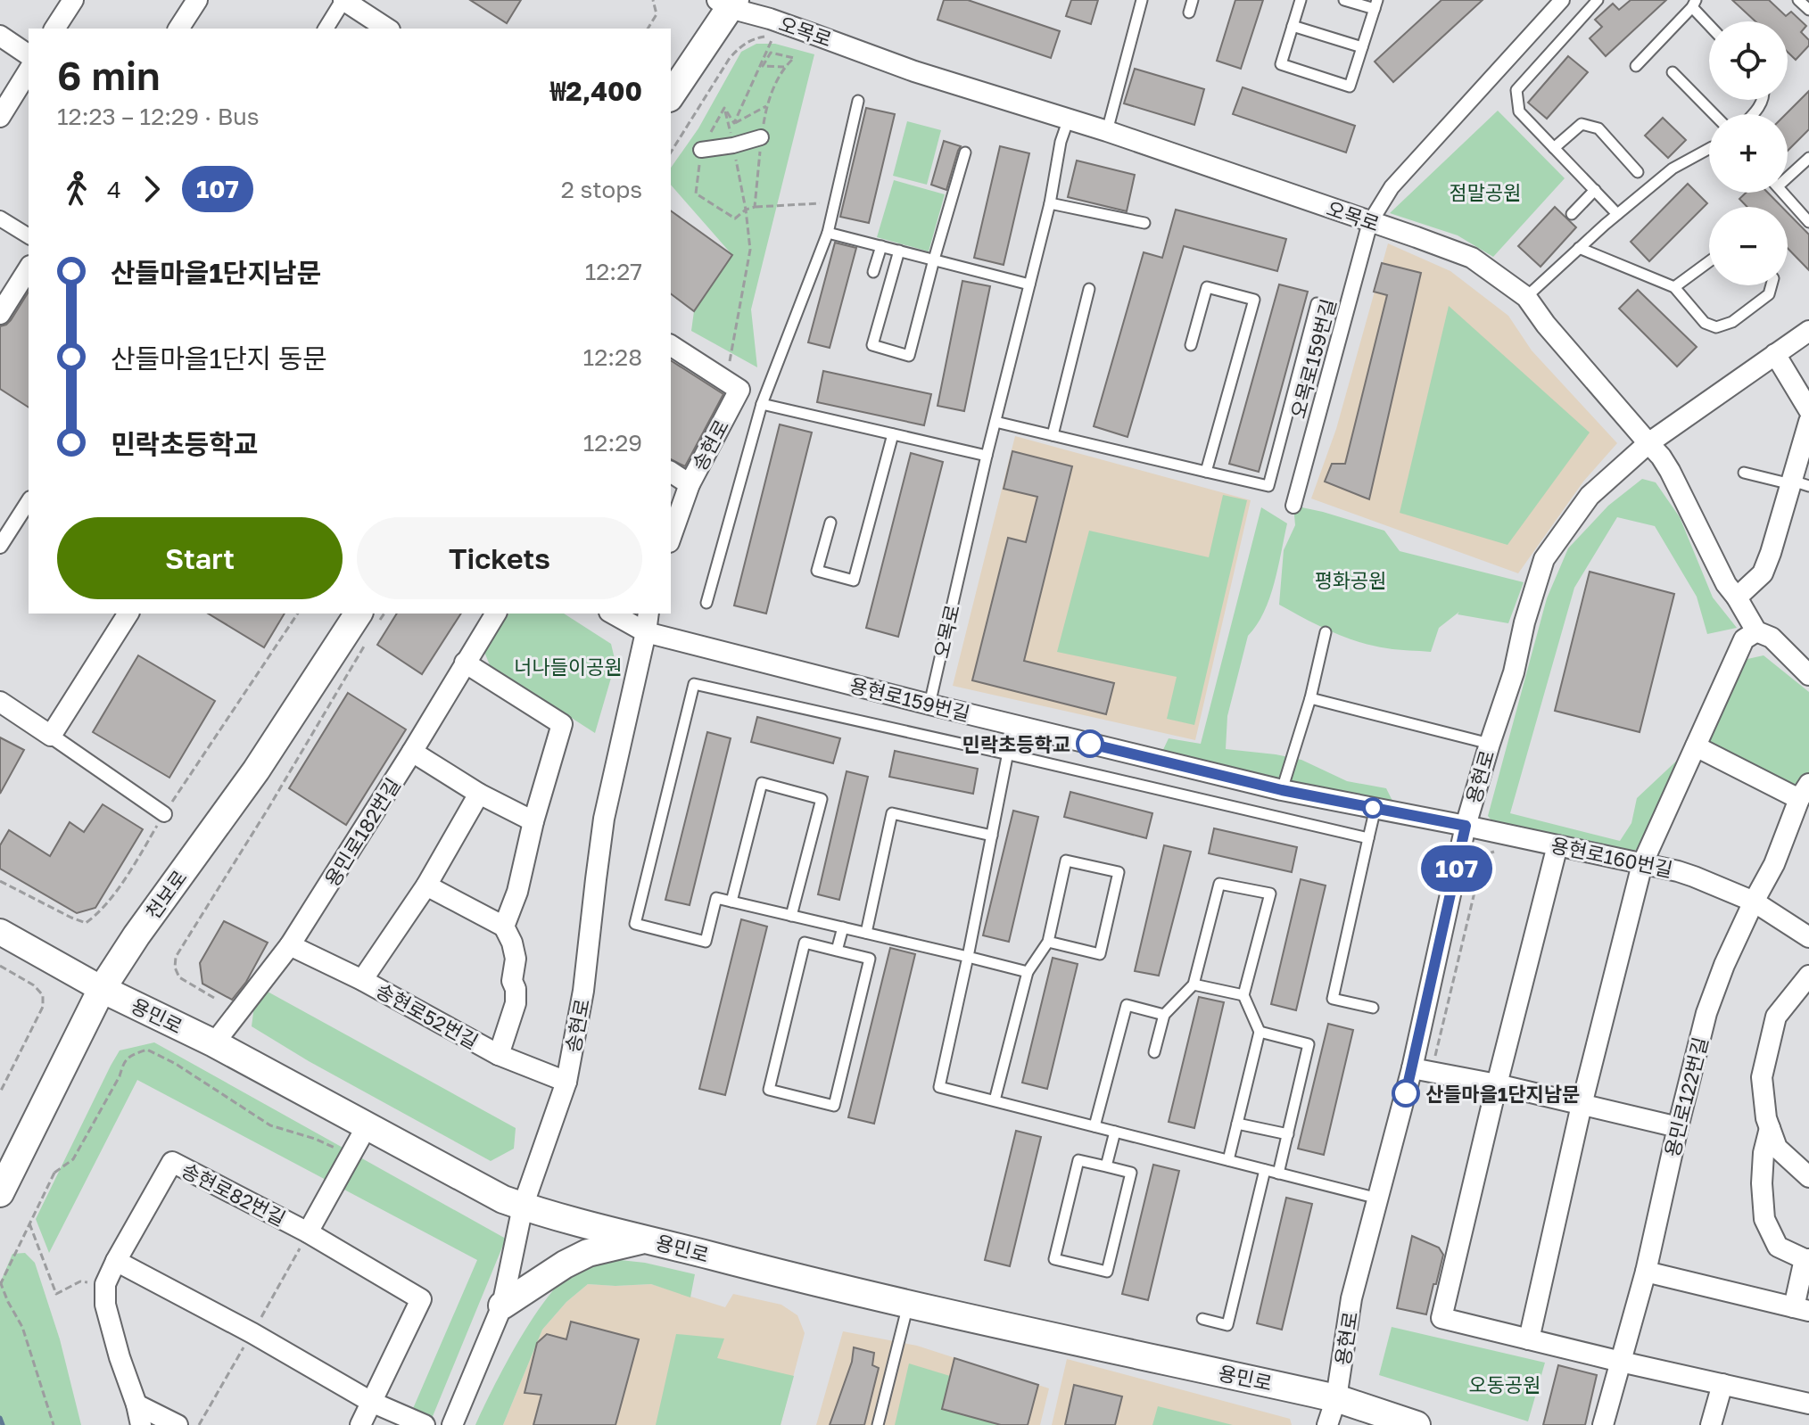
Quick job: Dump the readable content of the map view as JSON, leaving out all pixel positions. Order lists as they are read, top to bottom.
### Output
{
  "streets": {
    "main road": ["천보로", "용민로"],
    "street": [
      "오목로",
      "오목로159번길",
      "송현로",
      "용현로159번길",
      "용현로",
      "용민로182번길",
      "용현로160번길",
      "송현로52번길",
      "용민로122번길",
      "송현로82번길"
    ]
  },
  "crossings": [
    ["오목로", "오목로159번길"],
    ["오목로", "용현로159번길"],
    ["오목로", "용현로"],
    ["송현로", "용현로159번길"],
    ["송현로", "용민로"],
    ["송현로", "송현로52번길"],
    ["용현로159번길", "용현로"],
    ["용현로159번길", "용현로160번길"],
    ["용현로", "용현로160번길"],
    ["용현로", "용민로"],
    ["용민로182번길", "용민로"],
    ["용민로182번길", "송현로52번길"],
    ["용현로160번길", "용민로122번길"],
    ["천보로", "용민로"]
  ],
  "parks": [
    "점말공원",
    "평화공원",
    "너나들이공원",
    "오동공원"
  ],
  "places": ["민락초등학교", "산들마을1단지남문"],
  "lines": ["bus line 107"],
  "page": {
    "on_map": "107",
    "map_buttons": ["+", "−"],
    "heading": ["6 min", "12:23 – 12:29 · Bus", "₩2,400"],
    "legs": ["4", "107", "2 stops"],
    "list": [
      {
        "name": "산들마을1단지남문",
        "value": "12:27"
      },
      {
        "name": "산들마을1단지 동문",
        "value": "12:28"
      },
      {
        "name": "민락초등학교",
        "value": "12:29"
      }
    ],
    "buttons": ["Start", "Tickets"]
  }
}
